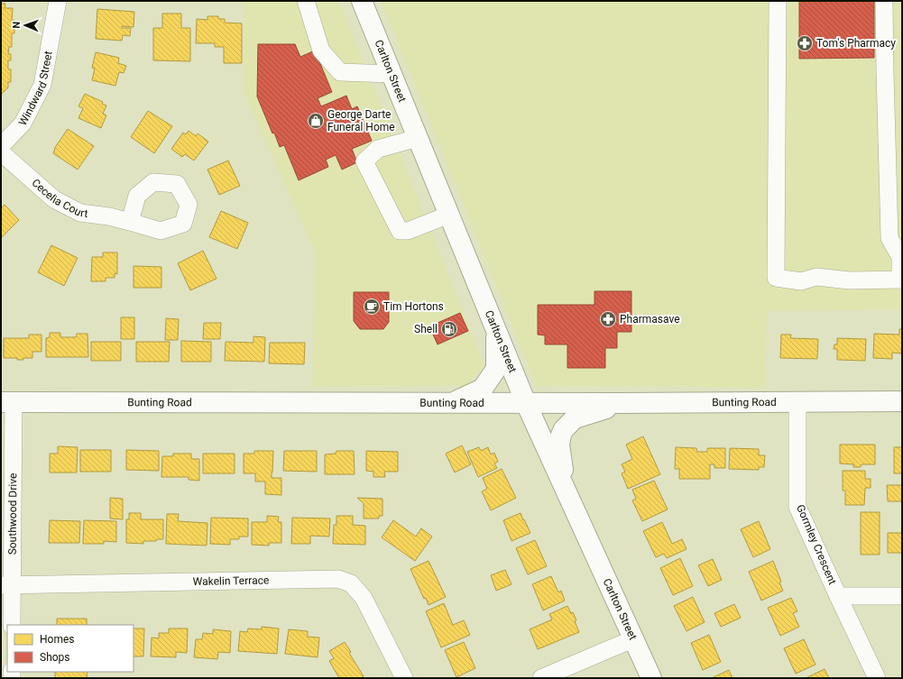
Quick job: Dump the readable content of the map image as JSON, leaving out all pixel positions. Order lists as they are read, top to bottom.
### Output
{
  "streets": {
    "main road": ["Carlton Street", "Bunting Road"],
    "street": [
      "Windward Street",
      "Cecelia Court",
      "Southwood Drive",
      "Gormley Crescent",
      "Wakelin Terrace"
    ]
  },
  "crossings": [
    ["Carlton Street", "Bunting Road"],
    ["Bunting Road", "Southwood Drive"],
    ["Bunting Road", "Gormley Crescent"],
    ["Southwood Drive", "Wakelin Terrace"]
  ],
  "places": {
    "pharmacy": ["Tom's Pharmacy", "Pharmasave"],
    "shop": ["George Darte Funeral Home"],
    "cafe": ["Tim Hortons"],
    "fuel station": ["Shell"]
  },
  "legend": ["Homes", "Shops"],
  "north": "left"
}
